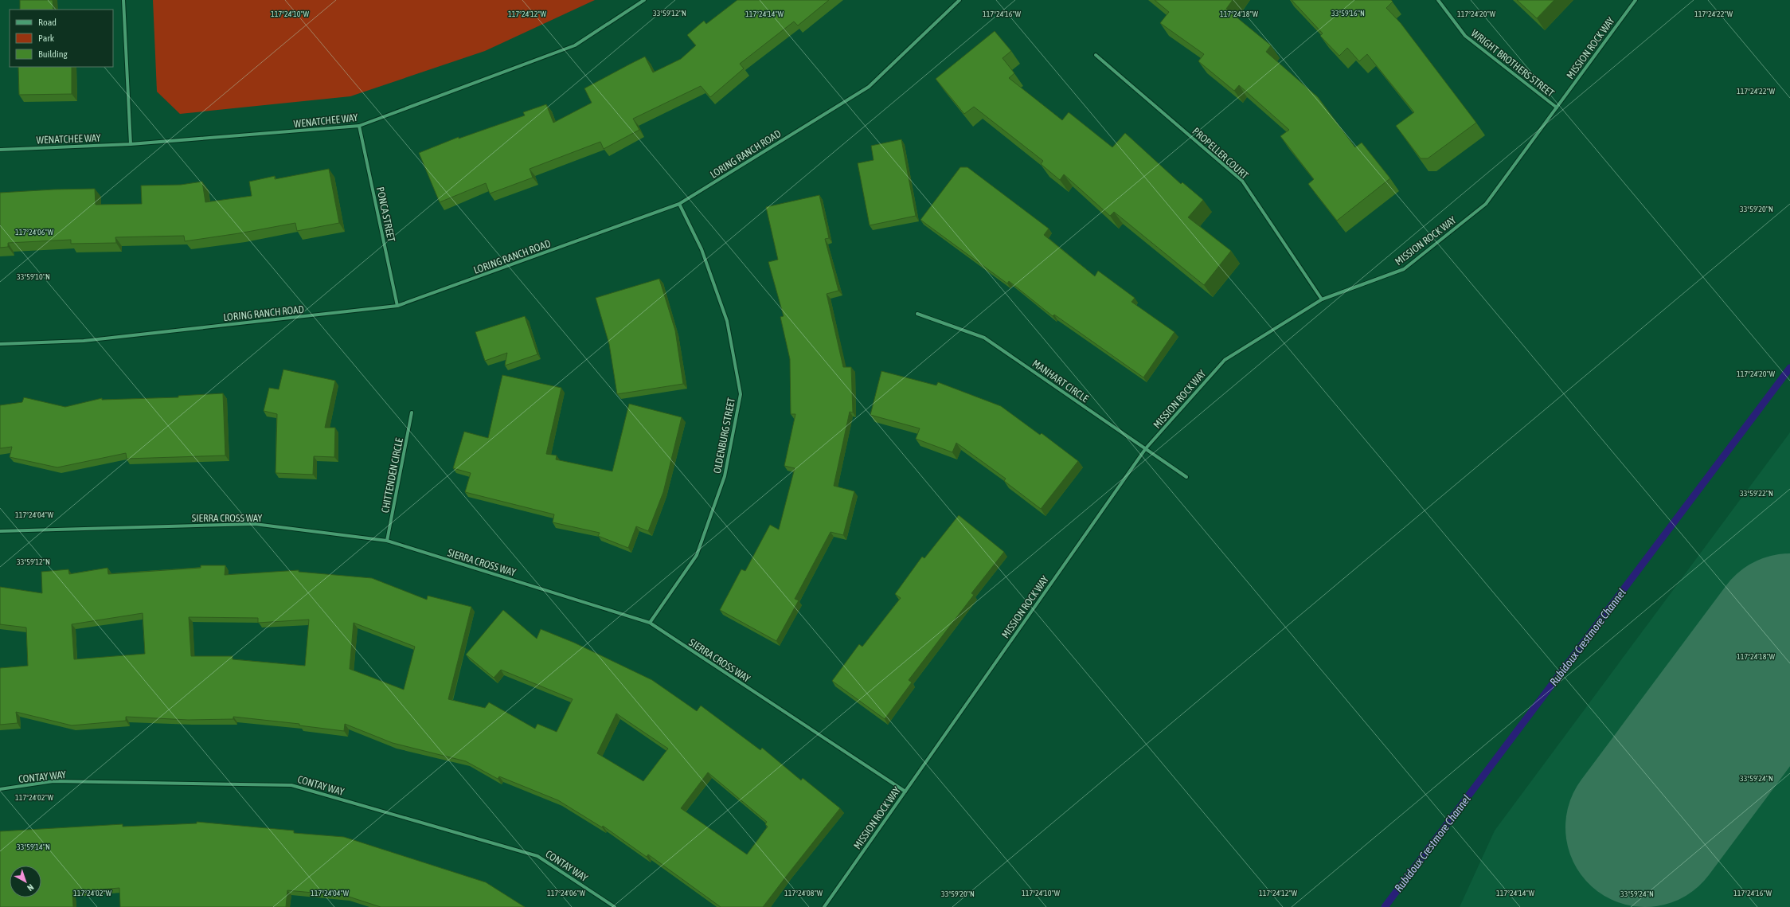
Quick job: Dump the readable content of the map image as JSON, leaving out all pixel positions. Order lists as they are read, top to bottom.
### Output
{
  "streets": {
    "street": [
      "MISSION ROCK WAY",
      "WRIGHT BROTHERS STREET",
      "WENATCHEE WAY",
      "PROPELLER COURT",
      "LORING RANCH ROAD",
      "PONCA STREET",
      "MANHART CIRCLE",
      "OLDENBURG STREET",
      "CHITTENDEN CIRCLE",
      "SIERRA CROSS WAY",
      "CONTAY WAY"
    ]
  },
  "crossings": [
    ["MISSION ROCK WAY", "WRIGHT BROTHERS STREET"],
    ["MISSION ROCK WAY", "PROPELLER COURT"],
    ["MISSION ROCK WAY", "MANHART CIRCLE"],
    ["MISSION ROCK WAY", "SIERRA CROSS WAY"],
    ["WENATCHEE WAY", "PONCA STREET"],
    ["LORING RANCH ROAD", "PONCA STREET"],
    ["LORING RANCH ROAD", "OLDENBURG STREET"],
    ["OLDENBURG STREET", "SIERRA CROSS WAY"],
    ["CHITTENDEN CIRCLE", "SIERRA CROSS WAY"]
  ],
  "water": ["Rubidoux Crestmore Channel"],
  "legend": ["Road", "Park", "Building"],
  "north": "bottom right",
  "coordinates": [
    "33°59'12\"N",
    "33°59'16\"N",
    "117°24'18\"W",
    "117°24'10\"W",
    "117°24'12\"W",
    "117°24'14\"W",
    "117°24'16\"W",
    "117°24'20\"W",
    "117°24'22\"W",
    "33°59'20\"N",
    "117°24'06\"W",
    "33°59'10\"N",
    "33°59'22\"N",
    "117°24'04\"W",
    "33°59'24\"N",
    "117°24'02\"W",
    "33°59'14\"N",
    "117°24'08\"W"
  ]
}
